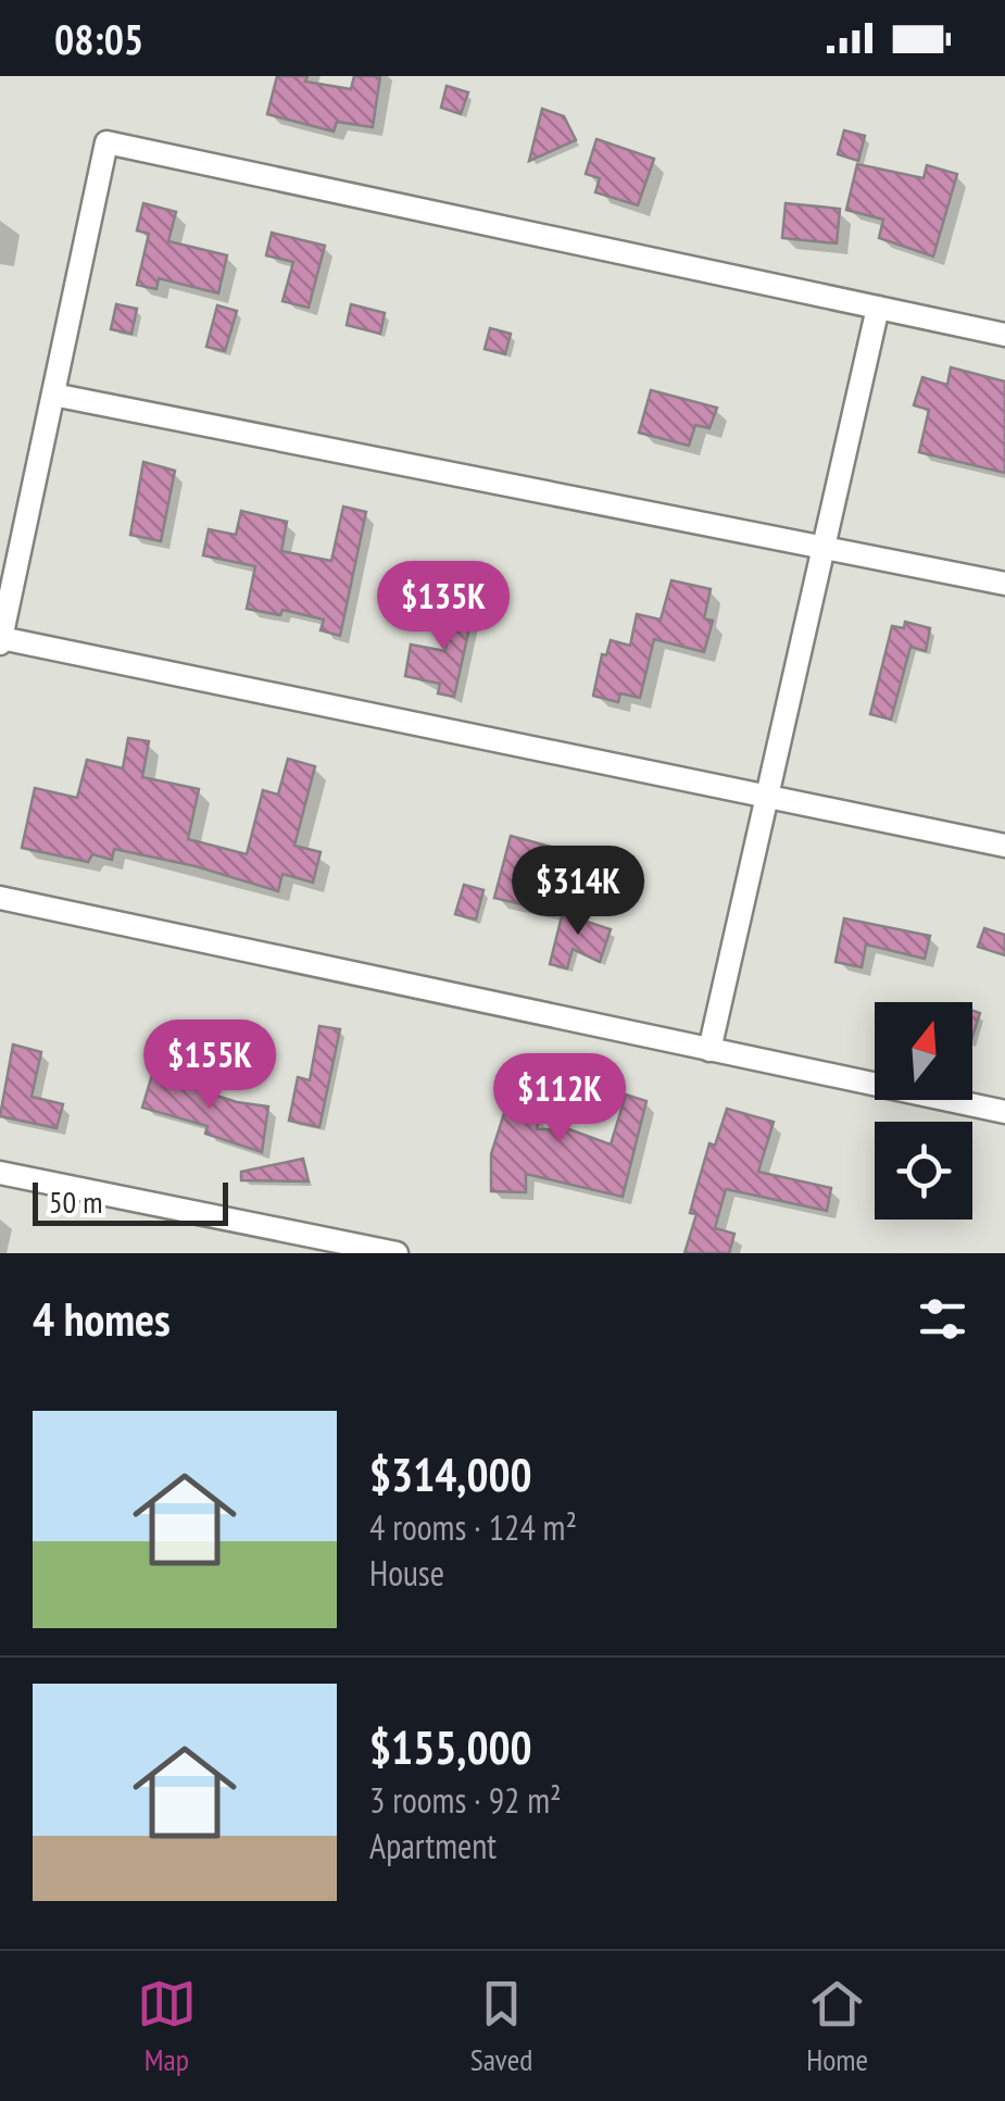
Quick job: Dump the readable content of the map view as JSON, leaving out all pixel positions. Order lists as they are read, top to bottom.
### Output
{
  "scale_bar": "50 m",
  "north": "top",
  "page": {
    "status": "08:05",
    "price": [
      "$135K",
      "$314K",
      "$155K",
      "$112K"
    ],
    "scale": "50 m",
    "heading": "4 homes",
    "list": [
      {
        "name": "$314,000",
        "note": "4 rooms · 124 m² · House"
      },
      {
        "name": "$155,000",
        "note": "3 rooms · 92 m² · Apartment"
      }
    ],
    "tabs": ["Map", "Saved", "Home"]
  }
}
